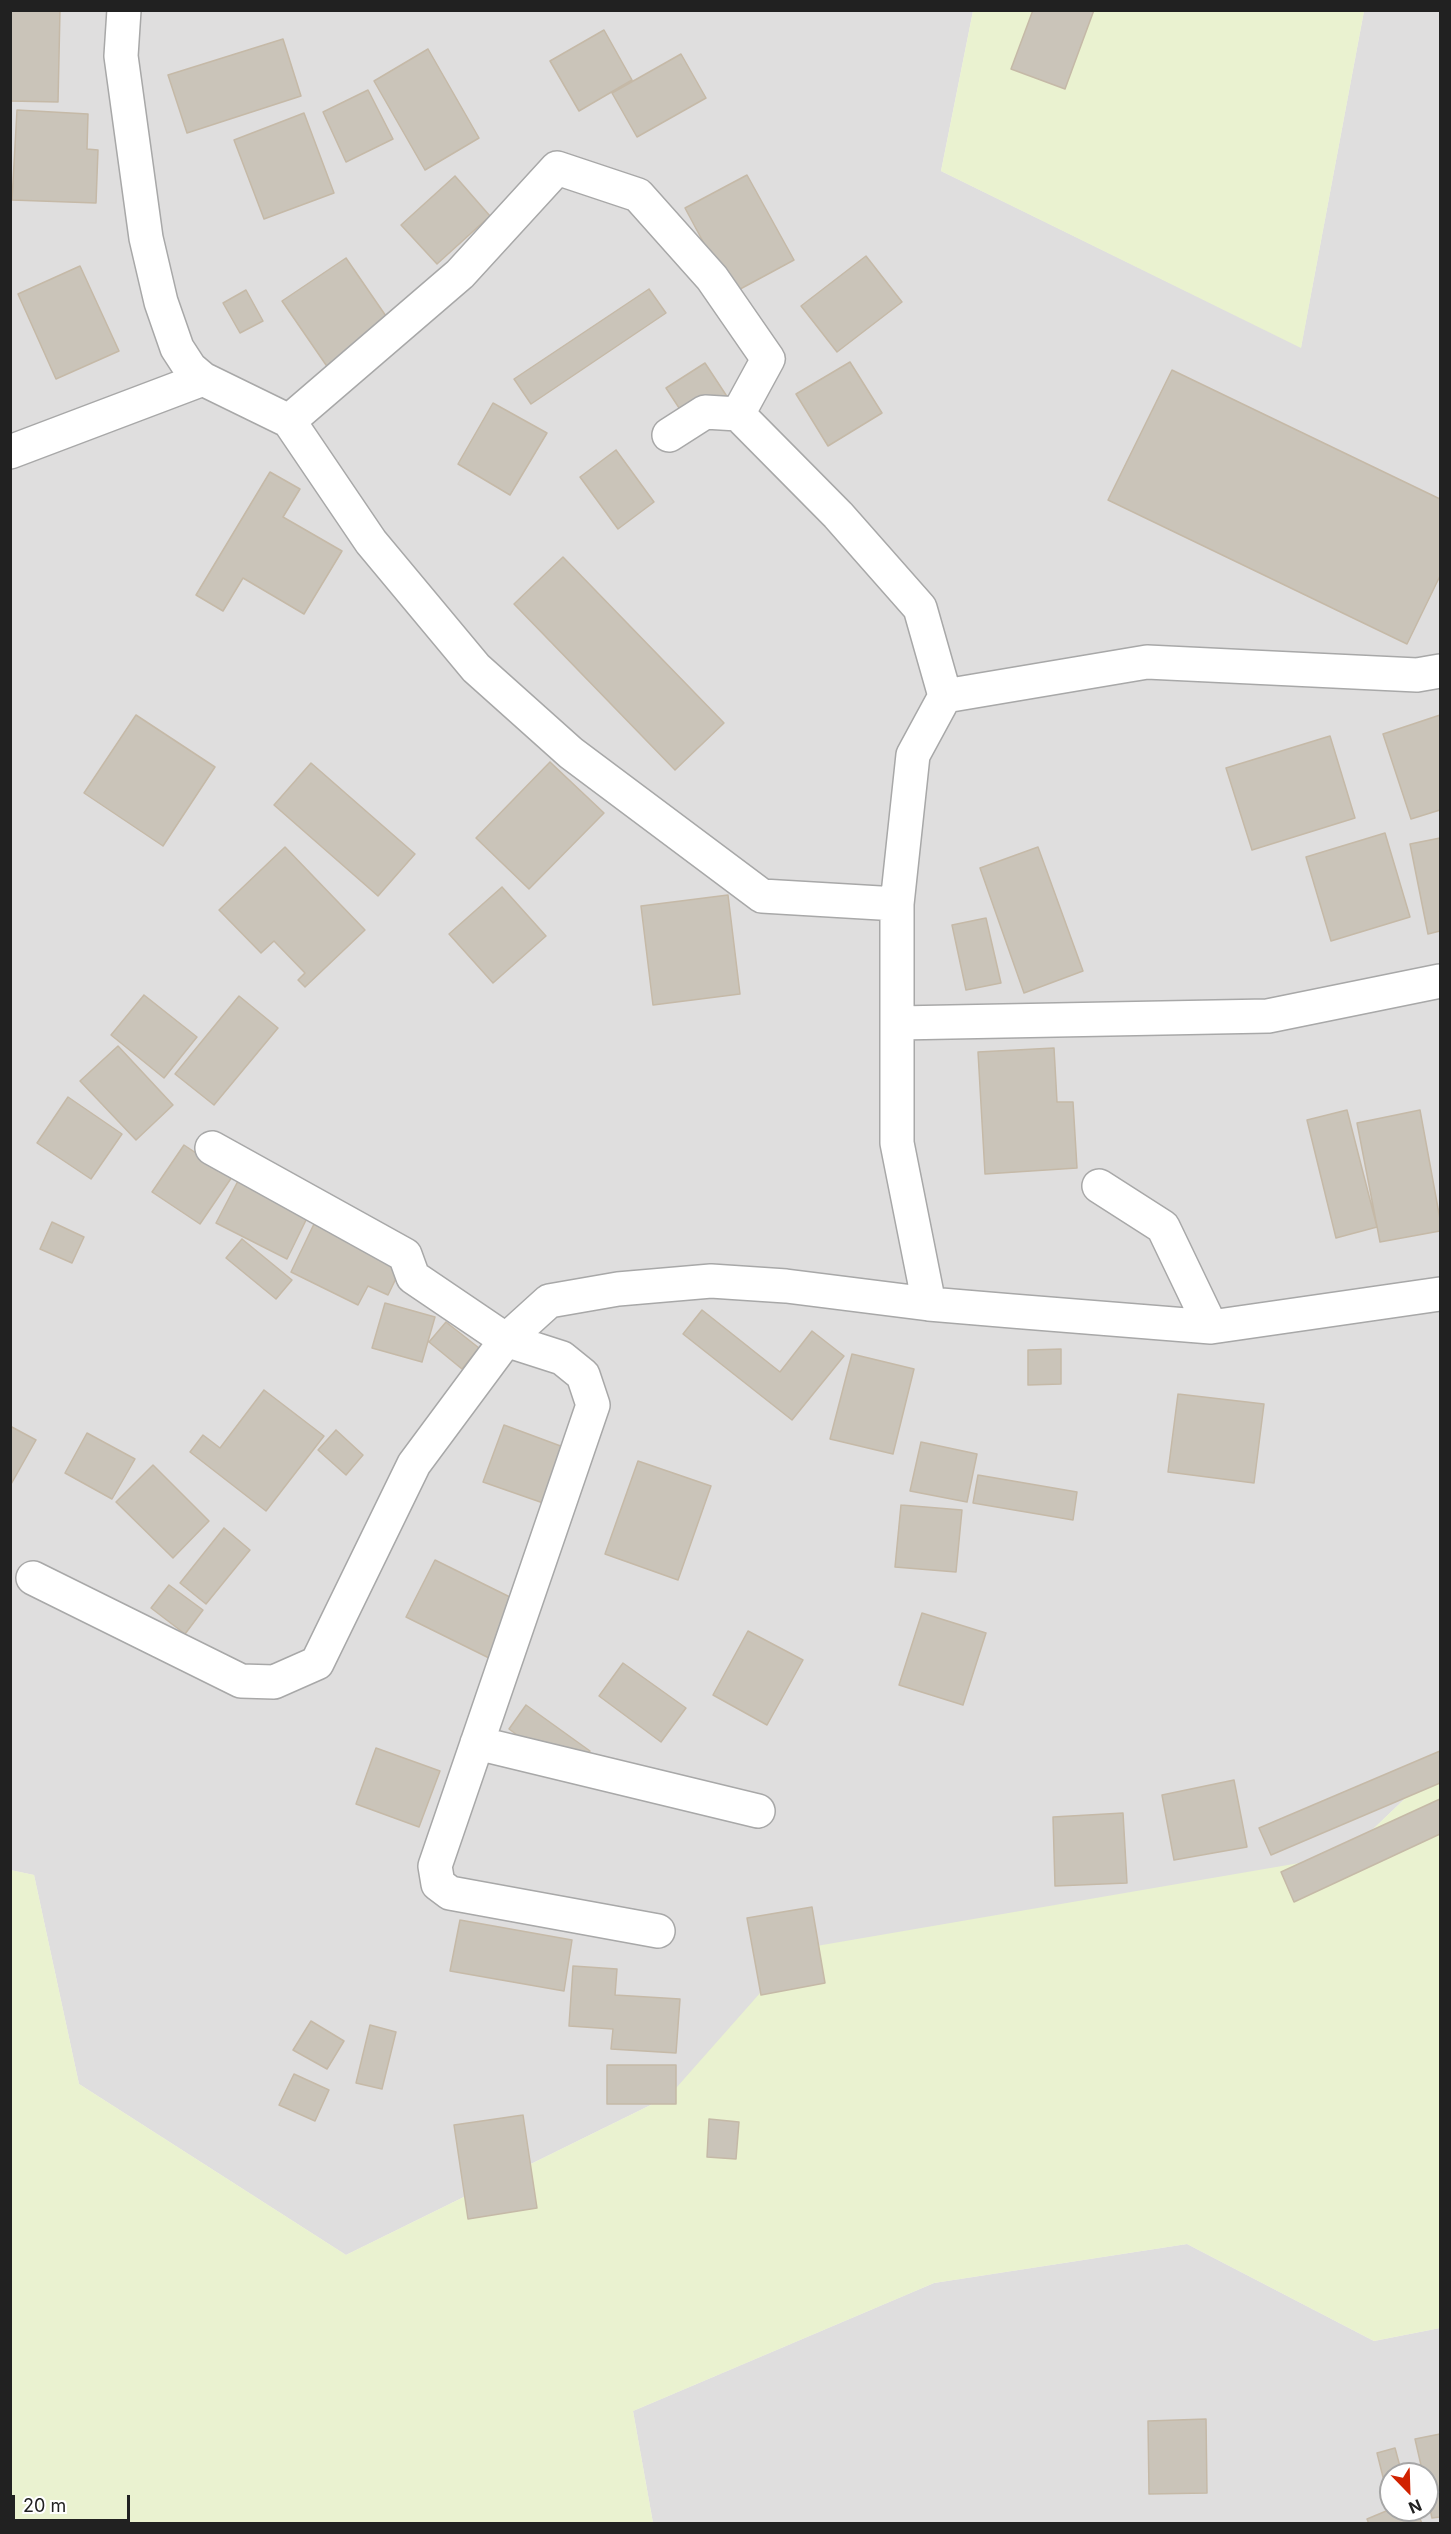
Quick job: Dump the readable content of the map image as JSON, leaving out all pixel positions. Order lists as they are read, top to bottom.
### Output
{
  "scale_bar": "20 m",
  "north": "bottom right"
}
